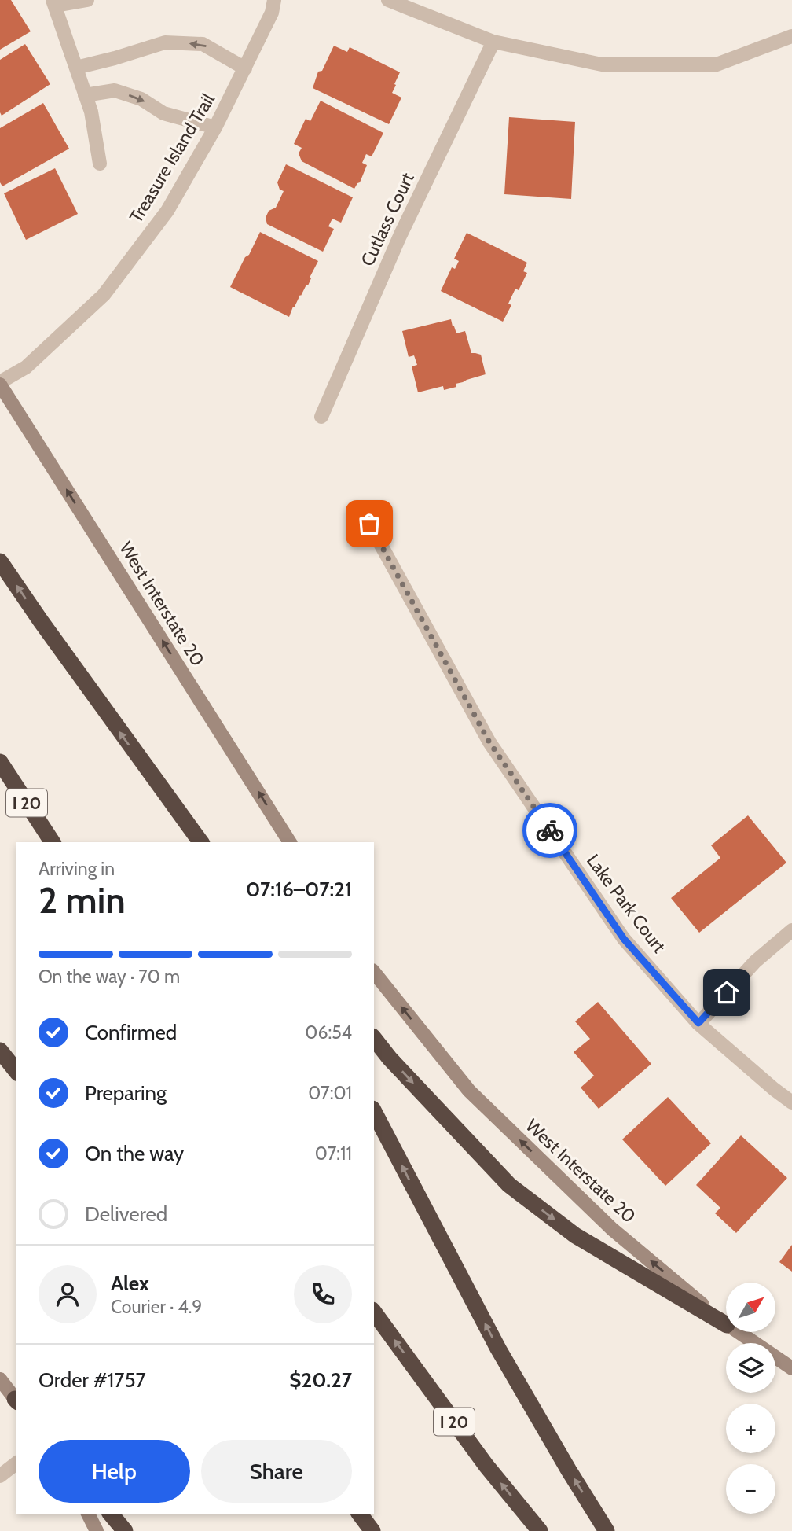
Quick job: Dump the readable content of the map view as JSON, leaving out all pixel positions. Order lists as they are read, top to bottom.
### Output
{
  "streets": {
    "highway": ["I 20"],
    "main road": ["West Interstate 20"],
    "street": ["Treasure Island Trail", "Cutlass Court", "Lake Park Court"]
  },
  "crossings": [
    ["Treasure Island Trail", "West Interstate 20"]
  ],
  "one_way": ["West Interstate 20"],
  "north": "top right",
  "page": {
    "heading": ["2 min", "Arriving in", "07:16–07:21"],
    "panel": [
      "Alex",
      "Courier · 4.9",
      "Order #1757",
      "$20.27"
    ],
    "bar": "On the way · 70 m",
    "list": [
      ["Confirmed", "06:54"],
      ["Preparing", "07:01"],
      ["On the way", "07:11"],
      "Delivered"
    ],
    "map_buttons": ["+", "−"],
    "buttons": ["Help", "Share"]
  }
}
